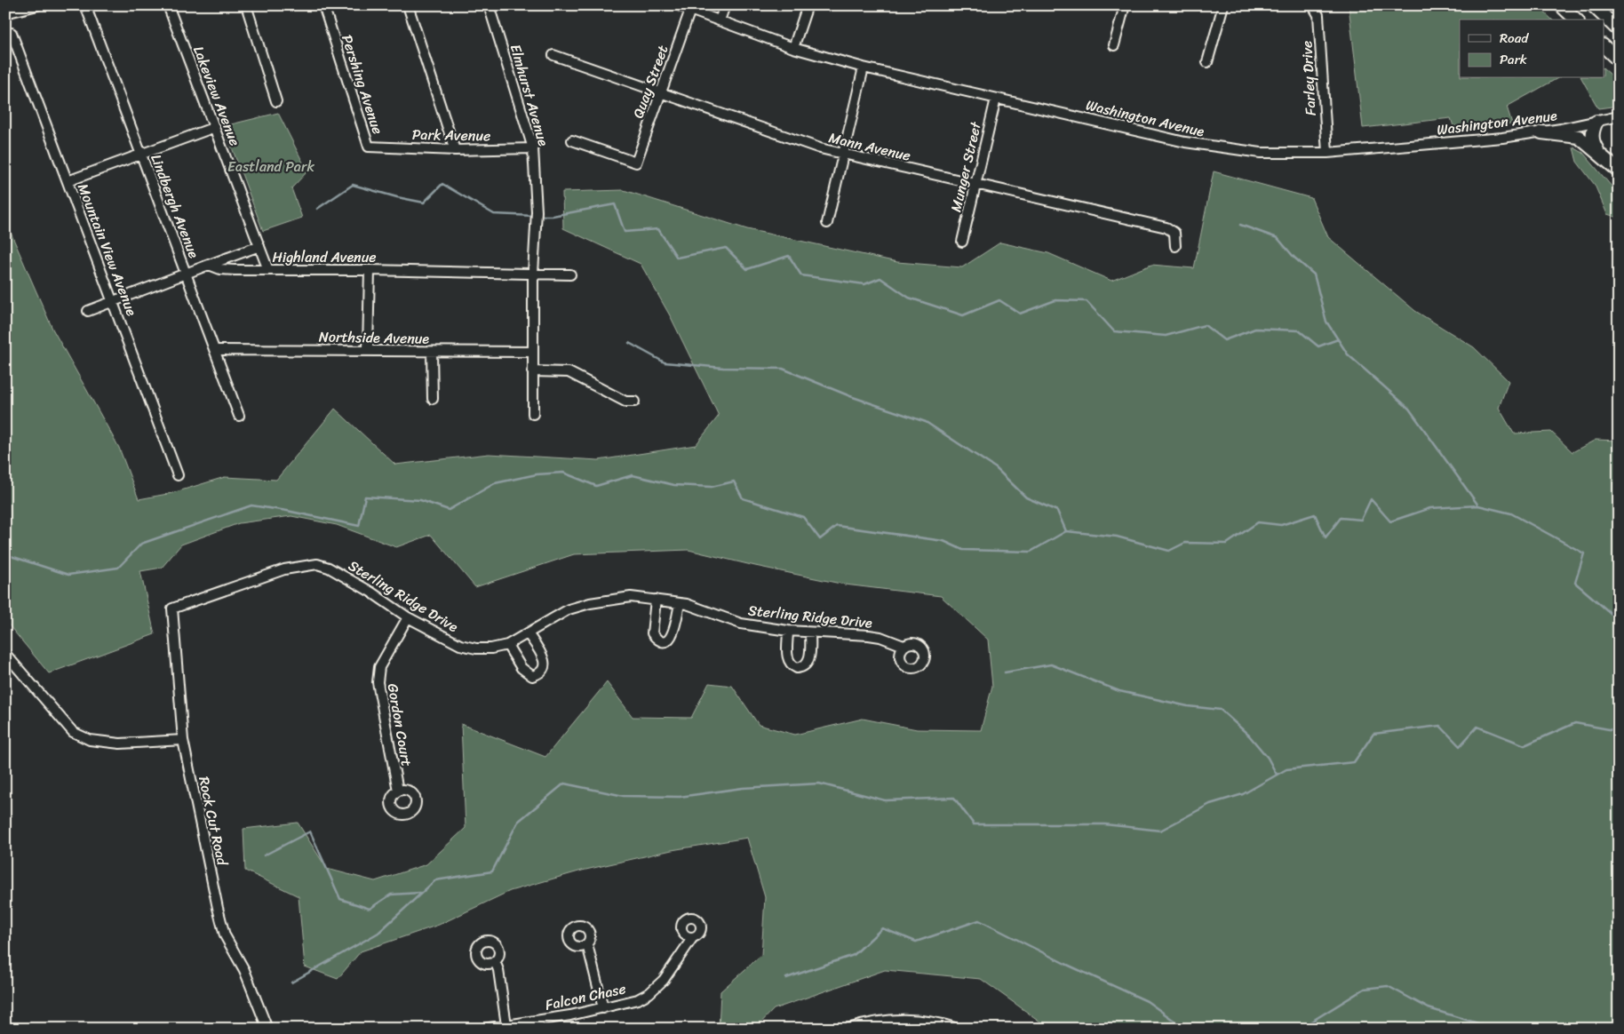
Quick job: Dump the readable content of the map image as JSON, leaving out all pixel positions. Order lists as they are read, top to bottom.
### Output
{
  "streets": {
    "street": [
      "Farley Drive",
      "Quay Street",
      "Pershing Avenue",
      "Elmhurst Avenue",
      "Lakeview Avenue",
      "Washington Avenue",
      "Park Avenue",
      "Mann Avenue",
      "Munger Street",
      "Lindbergh Avenue",
      "Mountain View Avenue",
      "Highland Avenue",
      "Northside Avenue",
      "Sterling Ridge Drive",
      "Gordon Court",
      "Rock Cut Road",
      "Falcon Chase"
    ]
  },
  "crossings": [
    ["Farley Drive", "Washington Avenue"],
    ["Quay Street", "Washington Avenue"],
    ["Quay Street", "Mann Avenue"],
    ["Pershing Avenue", "Park Avenue"],
    ["Elmhurst Avenue", "Park Avenue"],
    ["Elmhurst Avenue", "Highland Avenue"],
    ["Elmhurst Avenue", "Northside Avenue"],
    ["Lakeview Avenue", "Highland Avenue"],
    ["Washington Avenue", "Munger Street"],
    ["Mann Avenue", "Munger Street"],
    ["Lindbergh Avenue", "Northside Avenue"],
    ["Sterling Ridge Drive", "Gordon Court"],
    ["Sterling Ridge Drive", "Rock Cut Road"]
  ],
  "parks": ["Eastland Park"],
  "legend": ["Road", "Park"]
}
